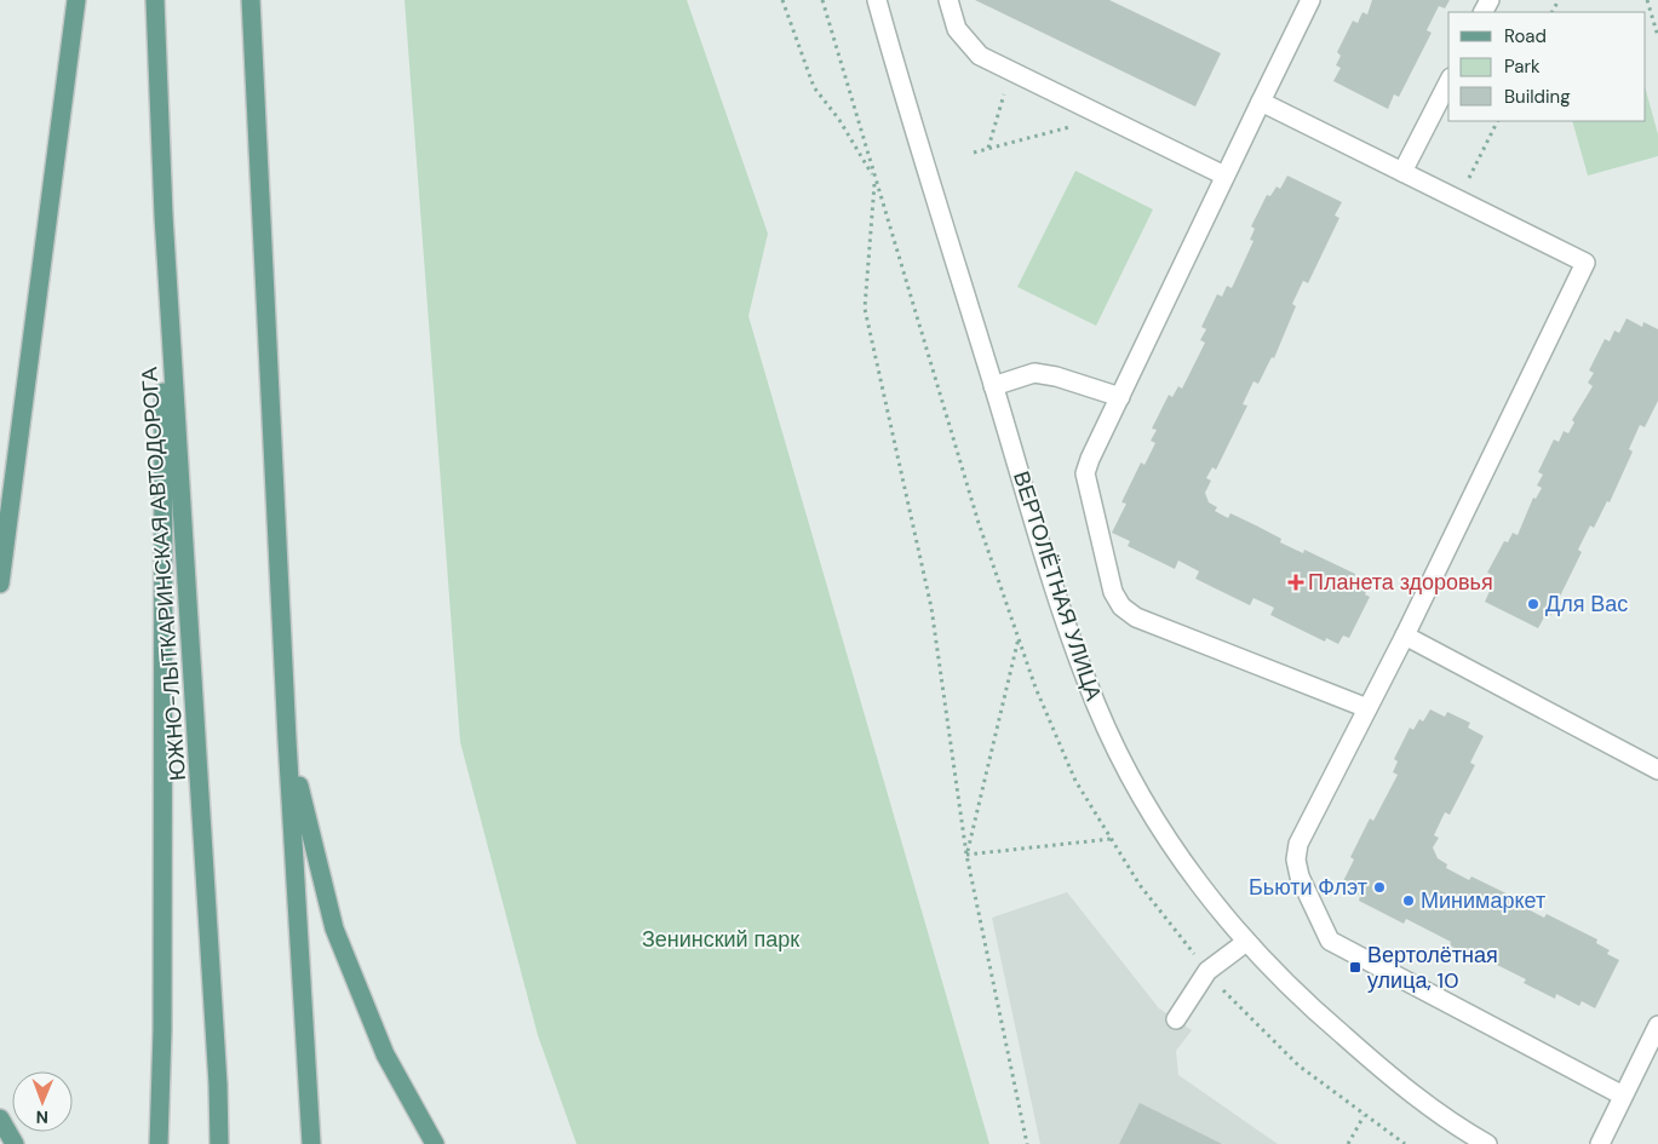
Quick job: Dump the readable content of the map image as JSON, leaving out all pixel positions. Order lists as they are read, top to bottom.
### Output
{
  "streets": {
    "main road": ["ЮЖНО-ЛЫТКАРИНСКАЯ АВТОДОРОГА"],
    "street": ["ВЕРТОЛЁТНАЯ УЛИЦА"]
  },
  "parks": ["Зенинский парк"],
  "places": {
    "health": ["Планета здоровья"],
    "other": ["Для Вас", "Бьюти Флэт", "Минимаркет"],
    "transit": ["Вертолётная улица, 10"]
  },
  "legend": ["Road", "Park", "Building"],
  "north": "bottom"
}
